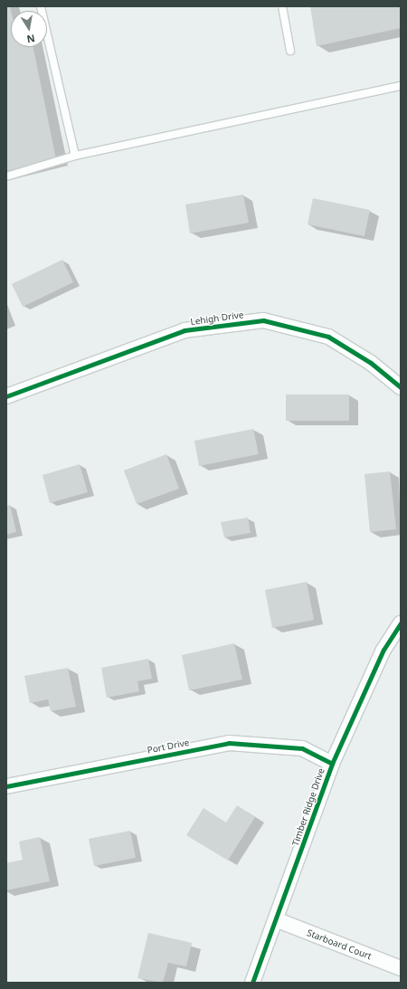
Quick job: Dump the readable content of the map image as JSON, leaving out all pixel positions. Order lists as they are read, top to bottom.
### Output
{
  "streets": {
    "street": [
      "Lehigh Drive",
      "Port Drive",
      "Timber Ridge Drive",
      "Starboard Court"
    ]
  },
  "crossings": [
    ["Port Drive", "Timber Ridge Drive"],
    ["Timber Ridge Drive", "Starboard Court"]
  ],
  "north": "bottom"
}
